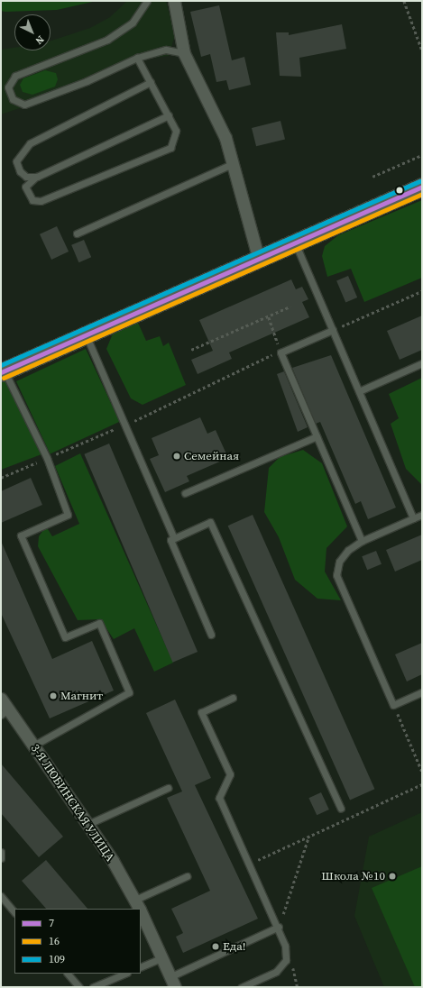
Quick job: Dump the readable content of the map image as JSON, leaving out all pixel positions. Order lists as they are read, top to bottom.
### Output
{
  "streets": {
    "street": ["3-Я ЛЮБИНСКАЯ УЛИЦА"]
  },
  "places": [
    "Семейная",
    "Магнит",
    "Школа №10",
    "Еда!"
  ],
  "lines": ["transit line 109", "transit line 7", "transit line 16"],
  "legend": ["7", "16", "109"],
  "north": "bottom right"
}
